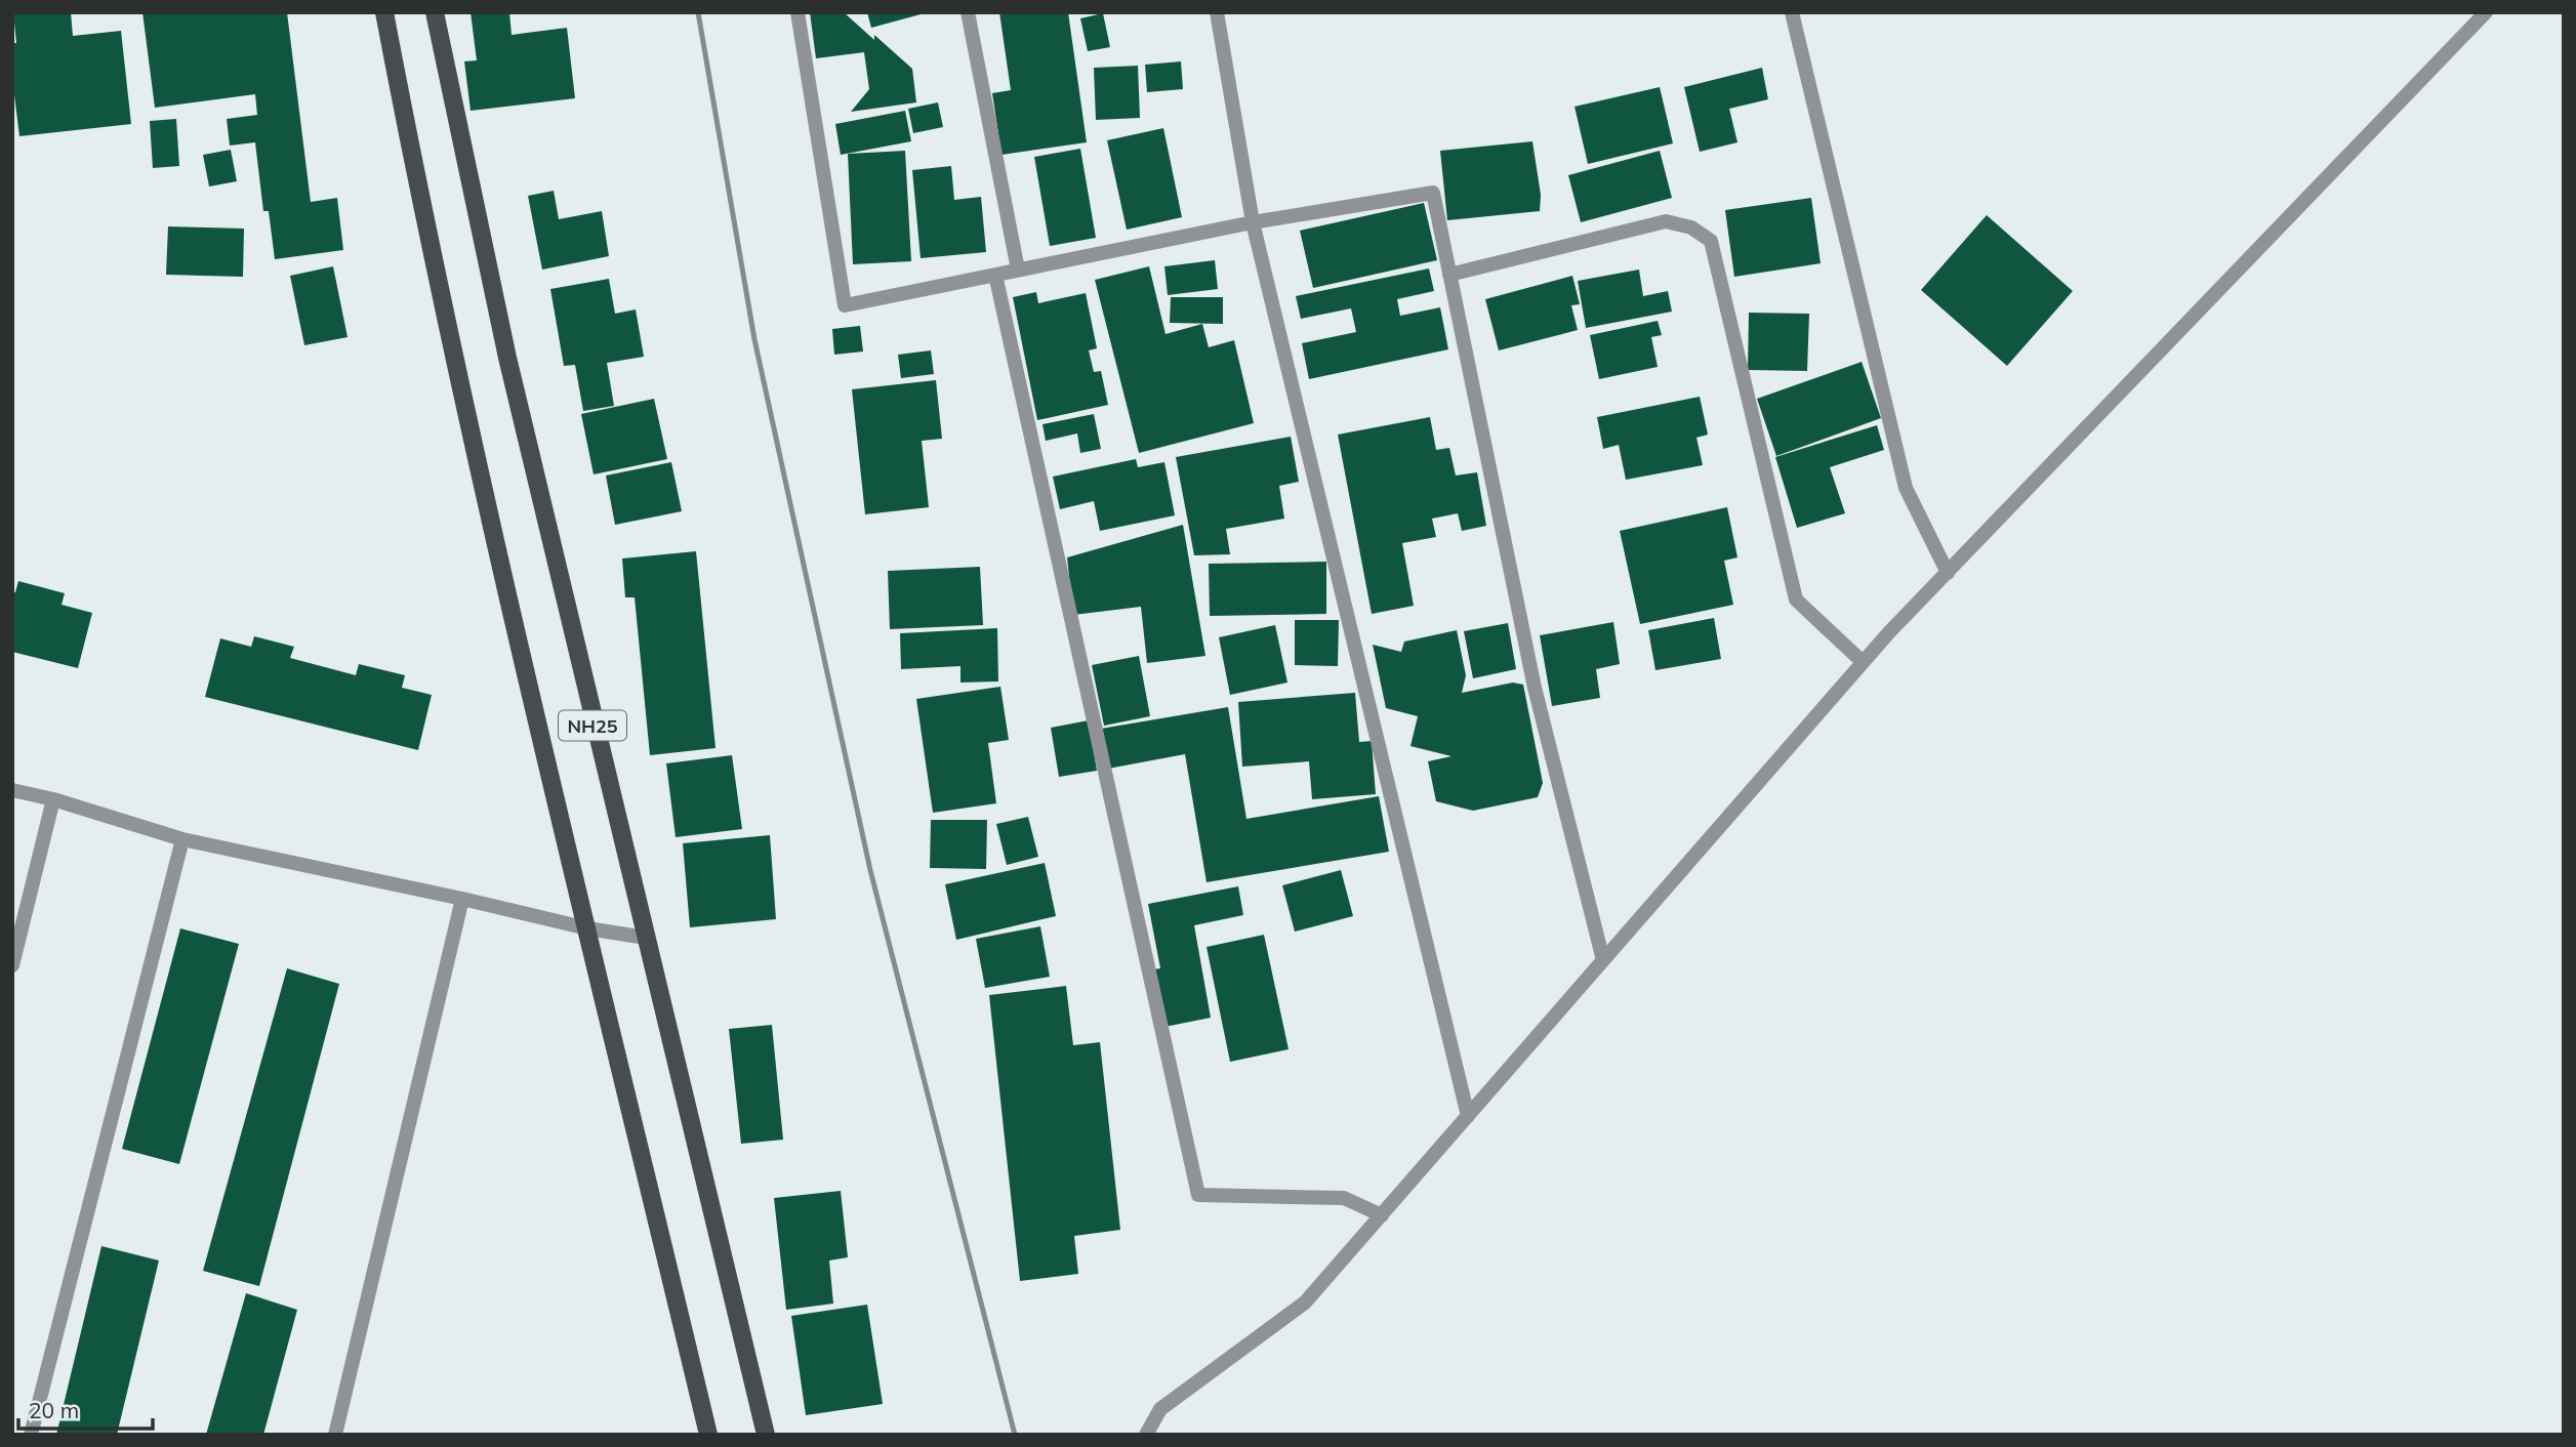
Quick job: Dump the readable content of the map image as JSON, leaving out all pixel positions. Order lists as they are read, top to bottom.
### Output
{
  "streets": {
    "main road": ["NH25"]
  },
  "scale_bar": "20 m"
}
